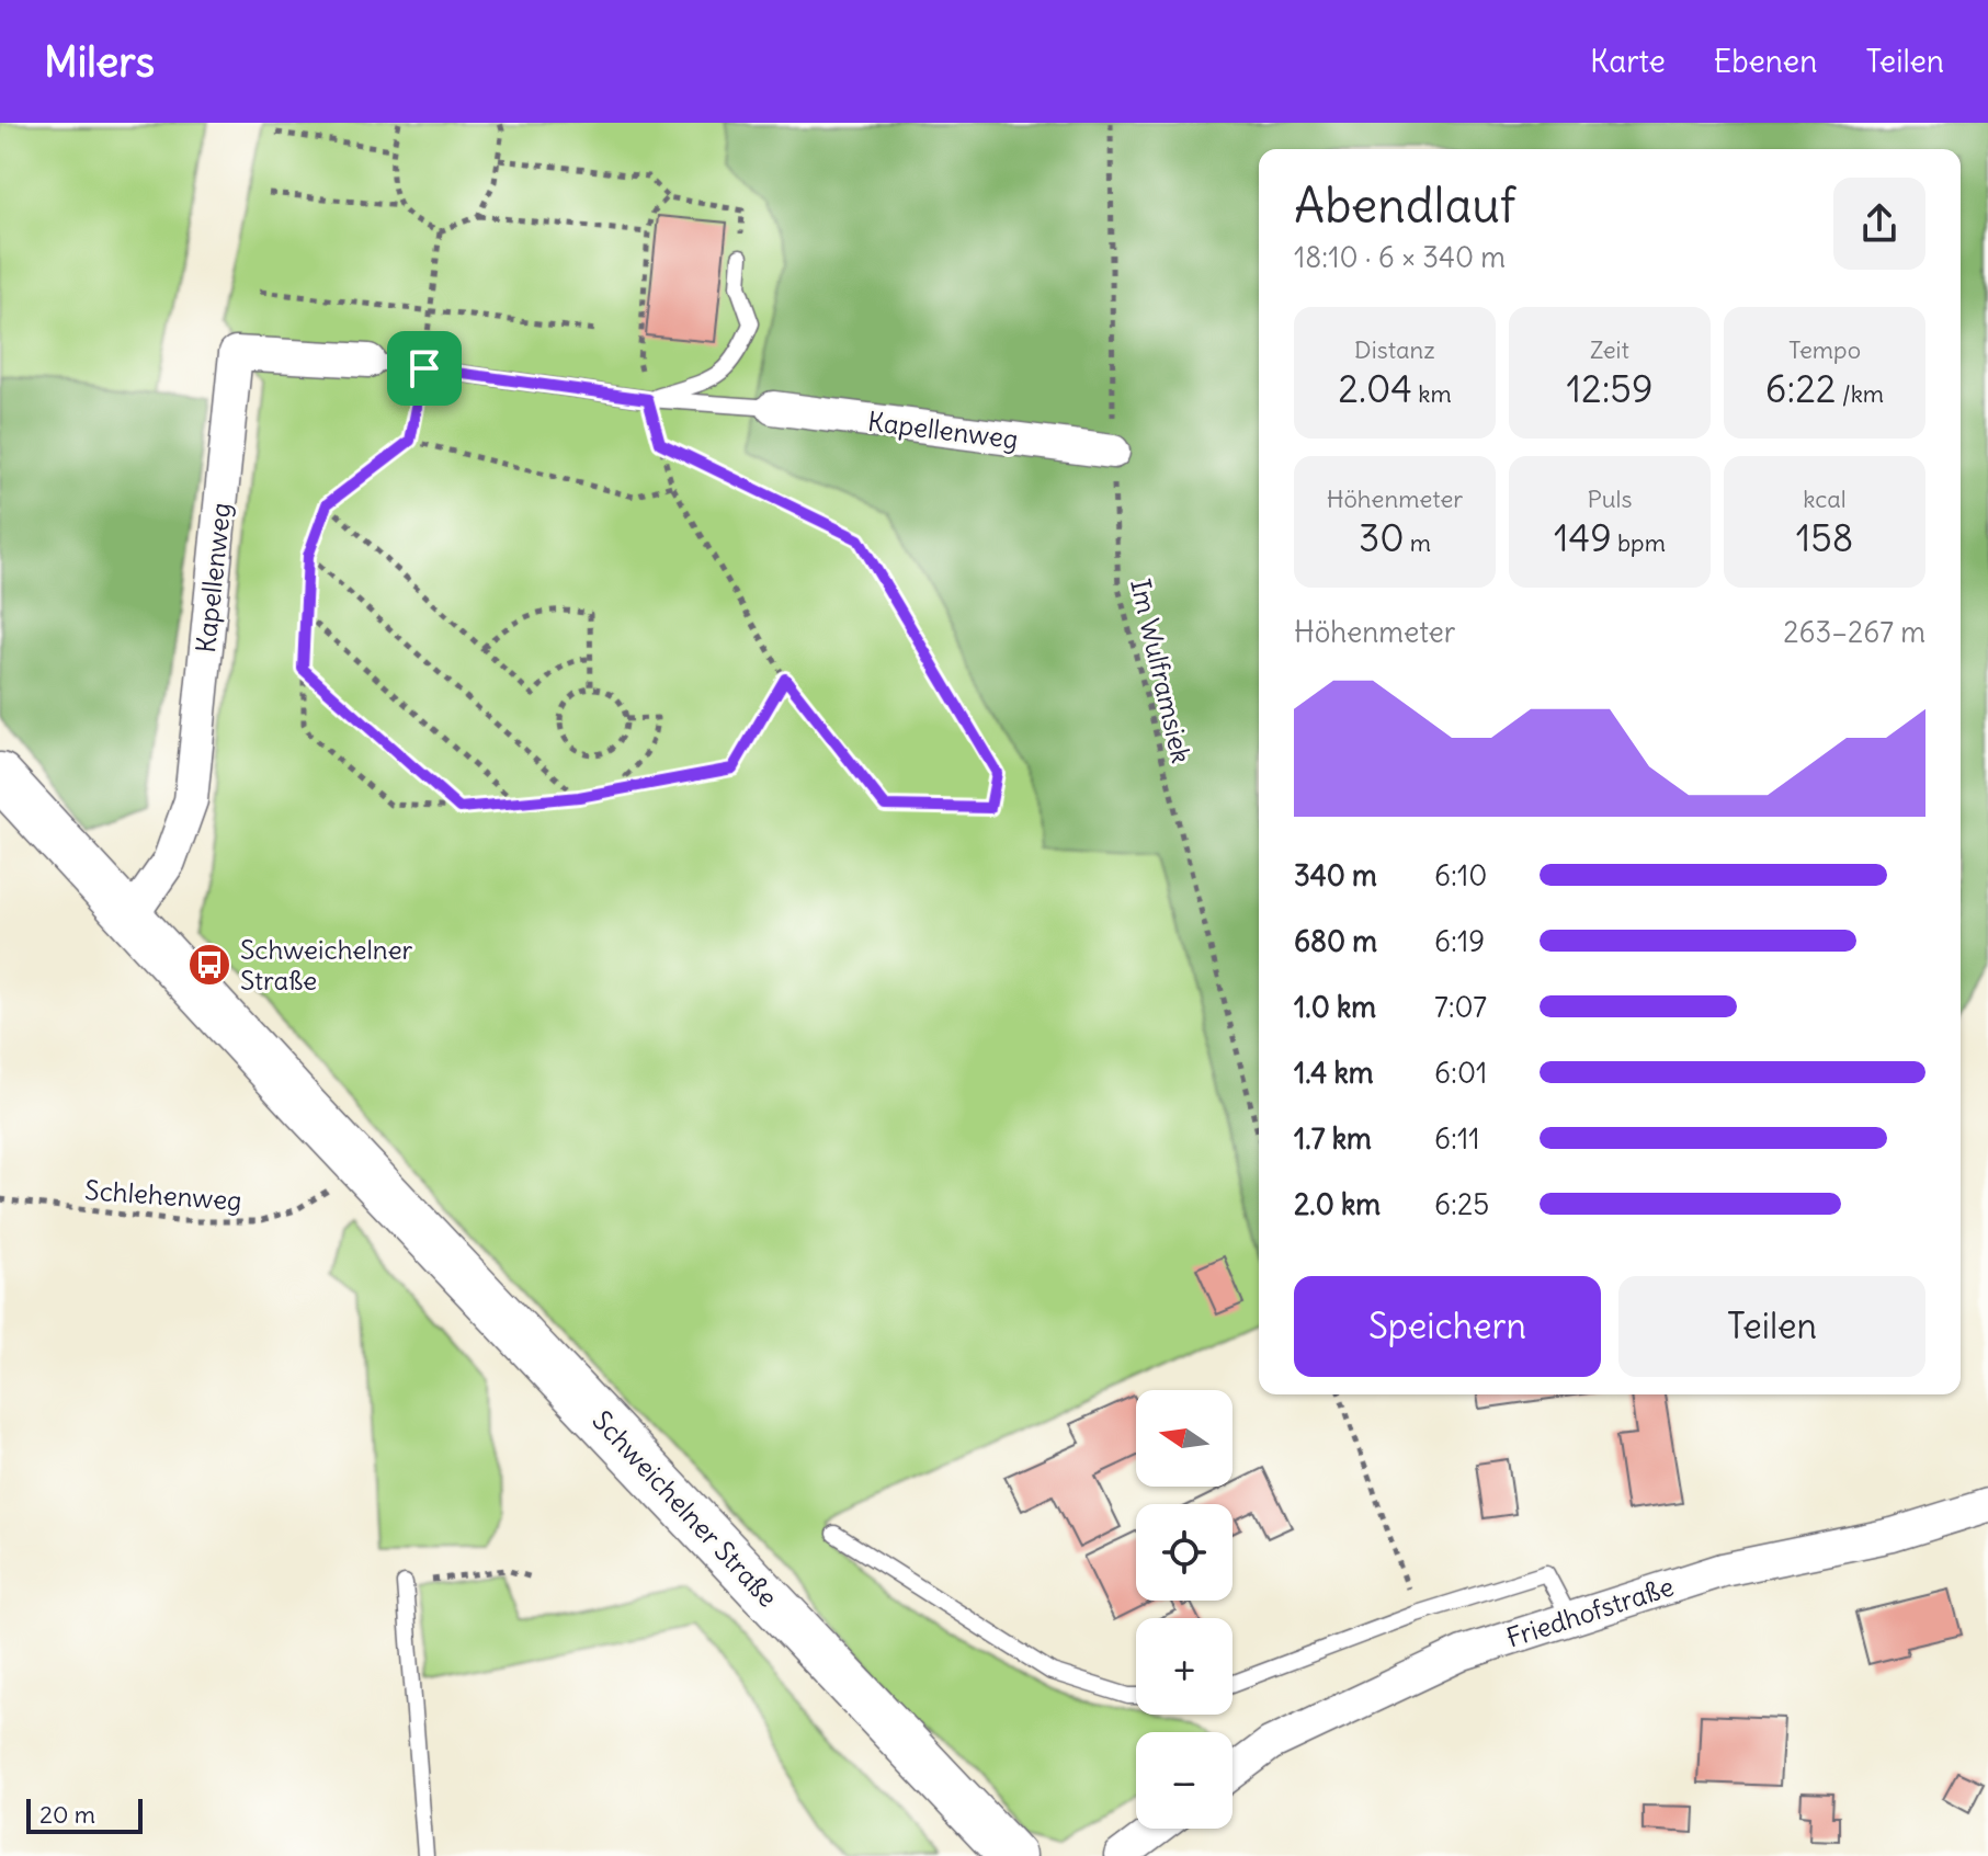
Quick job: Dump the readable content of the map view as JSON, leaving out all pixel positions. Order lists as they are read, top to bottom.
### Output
{
  "streets": {
    "street": ["Kapellenweg", "Schweichelner Straße", "Friedhofstraße"],
    "path": ["Im Wulframsiek", "Schlehenweg"]
  },
  "crossings": [
    ["Kapellenweg", "Im Wulframsiek"],
    ["Kapellenweg", "Schweichelner Straße"],
    ["Schlehenweg", "Schweichelner Straße"]
  ],
  "places": {
    "bus stop": ["Schweichelner Straße"]
  },
  "scale_bar": "20 m",
  "north": "left",
  "page": {
    "header": "Milers",
    "nav": ["Karte", "Ebenen", "Teilen"],
    "heading": ["Abendlauf", "18:10 · 6 × 340 m"],
    "stats": [
      ["Distanz", "2.04 km"],
      ["Zeit", "12:59"],
      ["Tempo", "6:22 /km"],
      ["Höhenmeter", "30 m"],
      ["Puls", "149 bpm"],
      ["kcal", "158"]
    ],
    "chart": ["Höhenmeter", "263–267 m"],
    "list": [
      {
        "name": "340 m",
        "note": "6:10"
      },
      {
        "name": "680 m",
        "note": "6:19"
      },
      {
        "name": "1.0 km",
        "note": "7:07"
      },
      {
        "name": "1.4 km",
        "note": "6:01"
      },
      {
        "name": "1.7 km",
        "note": "6:11"
      },
      {
        "name": "2.0 km",
        "note": "6:25"
      }
    ],
    "buttons": ["Speichern", "Teilen"],
    "map_buttons": ["+", "−"],
    "scale": "20 m"
  }
}
